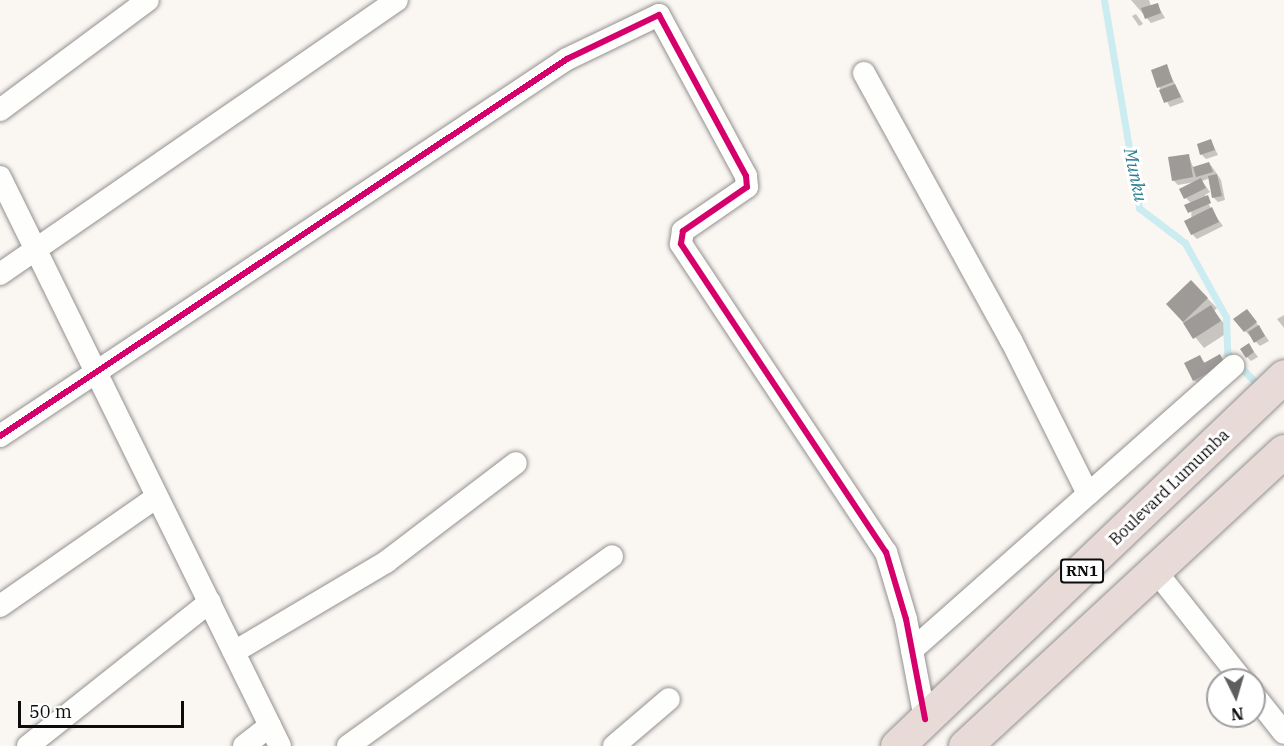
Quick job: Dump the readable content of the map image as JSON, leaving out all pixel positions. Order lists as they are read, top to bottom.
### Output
{
  "streets": {
    "highway": ["Boulevard Lumumba", "RN1"]
  },
  "water": ["Munku"],
  "scale_bar": "50 m",
  "north": "bottom"
}
